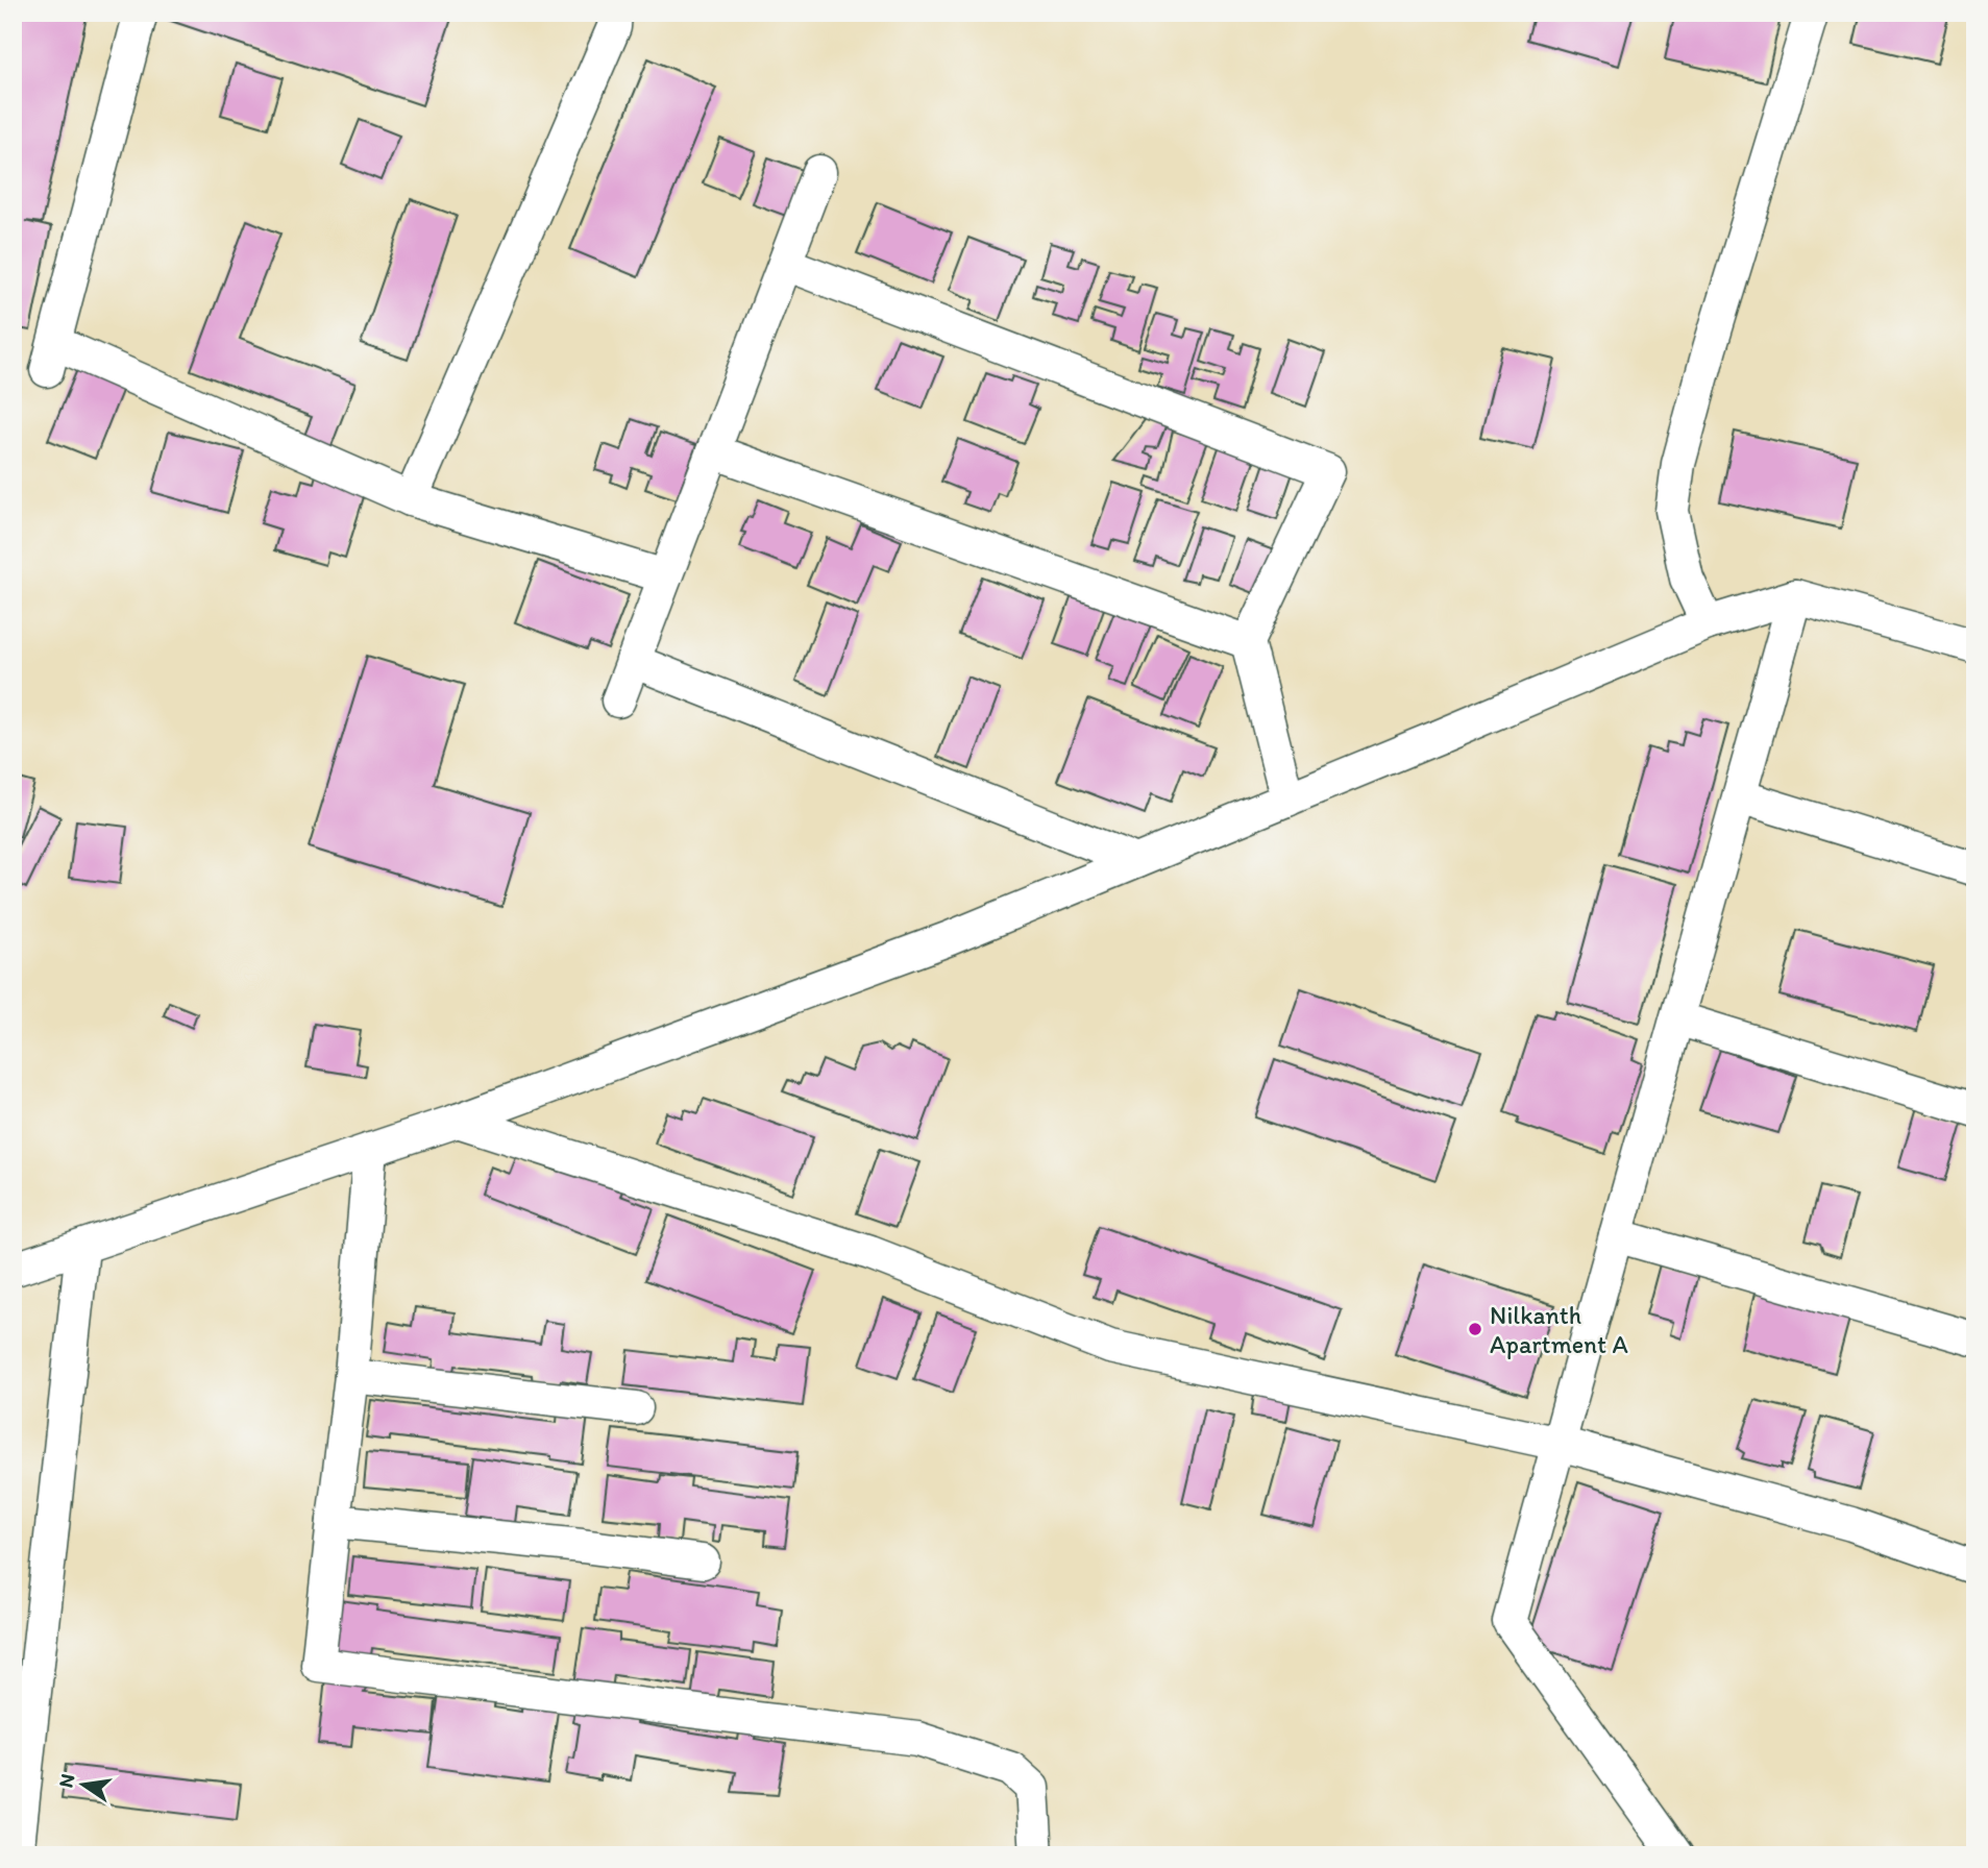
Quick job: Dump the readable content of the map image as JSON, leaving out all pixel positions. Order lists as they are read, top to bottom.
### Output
{
  "places": ["Nilkanth Apartment A"],
  "north": "left"
}
